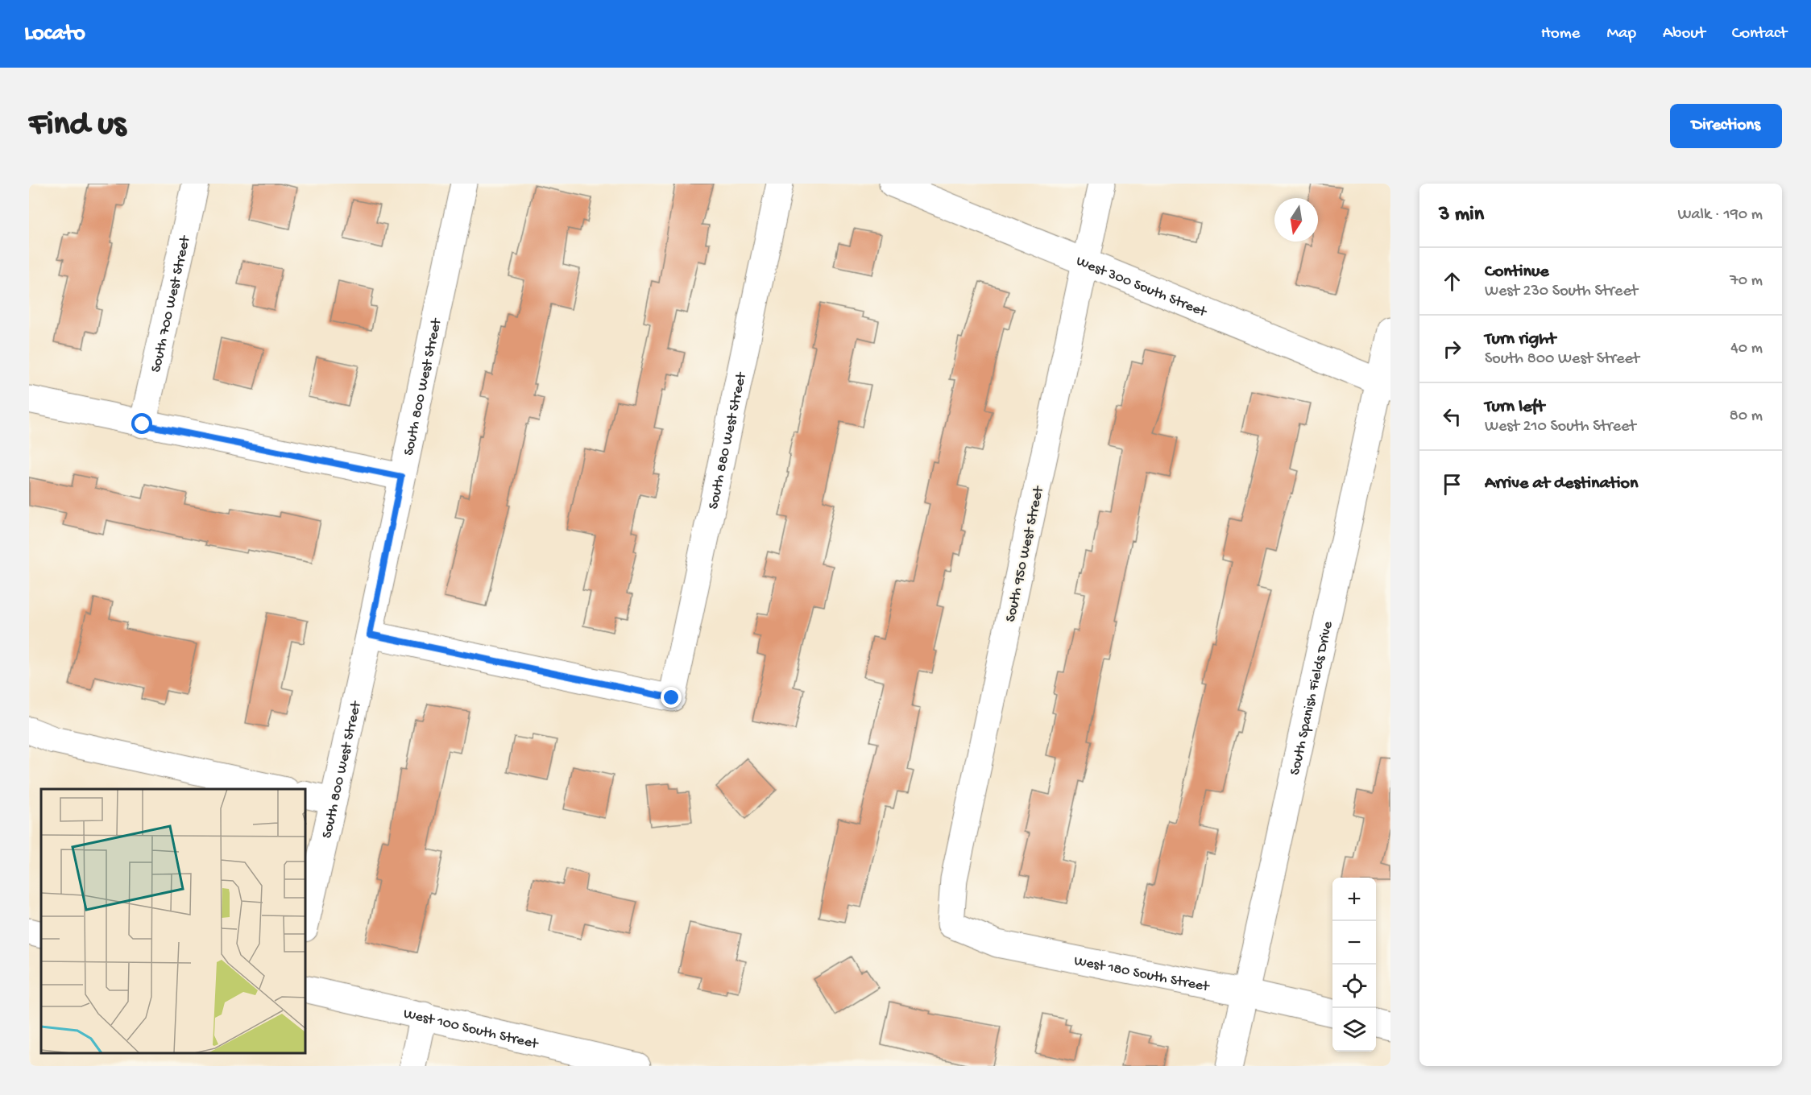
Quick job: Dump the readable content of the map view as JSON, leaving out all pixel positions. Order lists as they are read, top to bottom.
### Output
{
  "streets": {
    "street": [
      "West 300 South Street",
      "South 700 West Street",
      "South 800 West Street",
      "South 880 West Street",
      "South 950 West Street",
      "South Spanish Fields Drive",
      "West 180 South Street",
      "West 100 South Street"
    ]
  },
  "crossings": [
    ["West 300 South Street", "South 950 West Street"],
    ["West 300 South Street", "South Spanish Fields Drive"],
    ["South 800 West Street", "South 880 West Street"],
    ["South 950 West Street", "West 180 South Street"],
    ["South Spanish Fields Drive", "West 180 South Street"]
  ],
  "north": "bottom",
  "page": {
    "header": "Locato",
    "nav": [
      "Home",
      "Map",
      "About",
      "Contact"
    ],
    "buttons": "Directions",
    "title": "Find us",
    "heading": ["3 min", "Walk · 190 m"],
    "list": [
      ["Continue", "West 230 South Street", "70 m"],
      ["Turn right", "South 800 West Street", "40 m"],
      ["Turn left", "West 210 South Street", "80 m"],
      "Arrive at destination"
    ],
    "map_buttons": ["+", "−"]
  }
}
